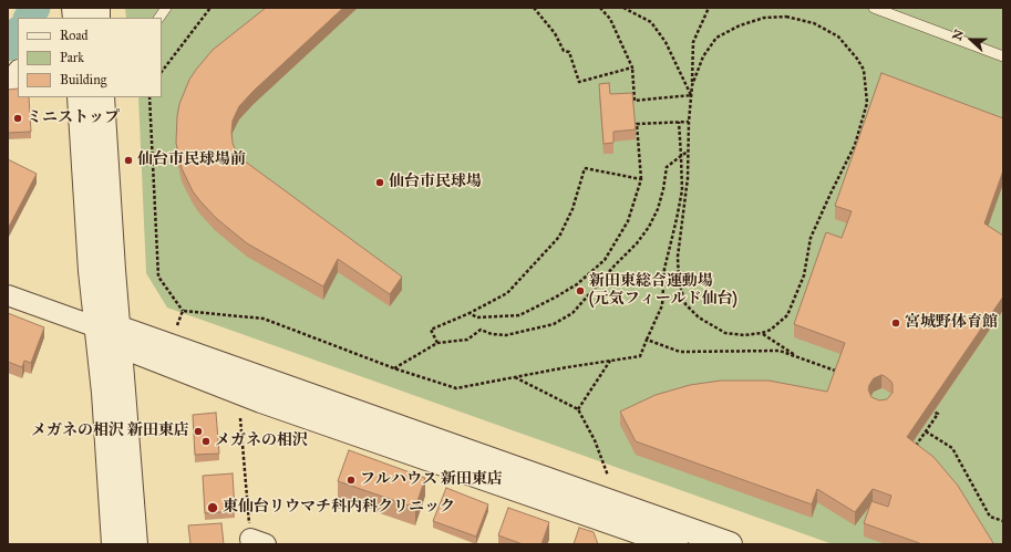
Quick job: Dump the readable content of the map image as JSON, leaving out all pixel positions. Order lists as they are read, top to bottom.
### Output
{
  "places": [
    "ミニストップ",
    "仙台市民球場前",
    "仙台市民球場",
    "新田東総合運動場 (元気フィールド仙台)",
    "宮城野体育館",
    "メガネの相沢 新田東店",
    "メガネの相沢",
    "フルハウス 新田東店",
    "東仙台リウマチ科内科クリニック"
  ],
  "legend": ["Road", "Park", "Building"],
  "north": "left"
}
